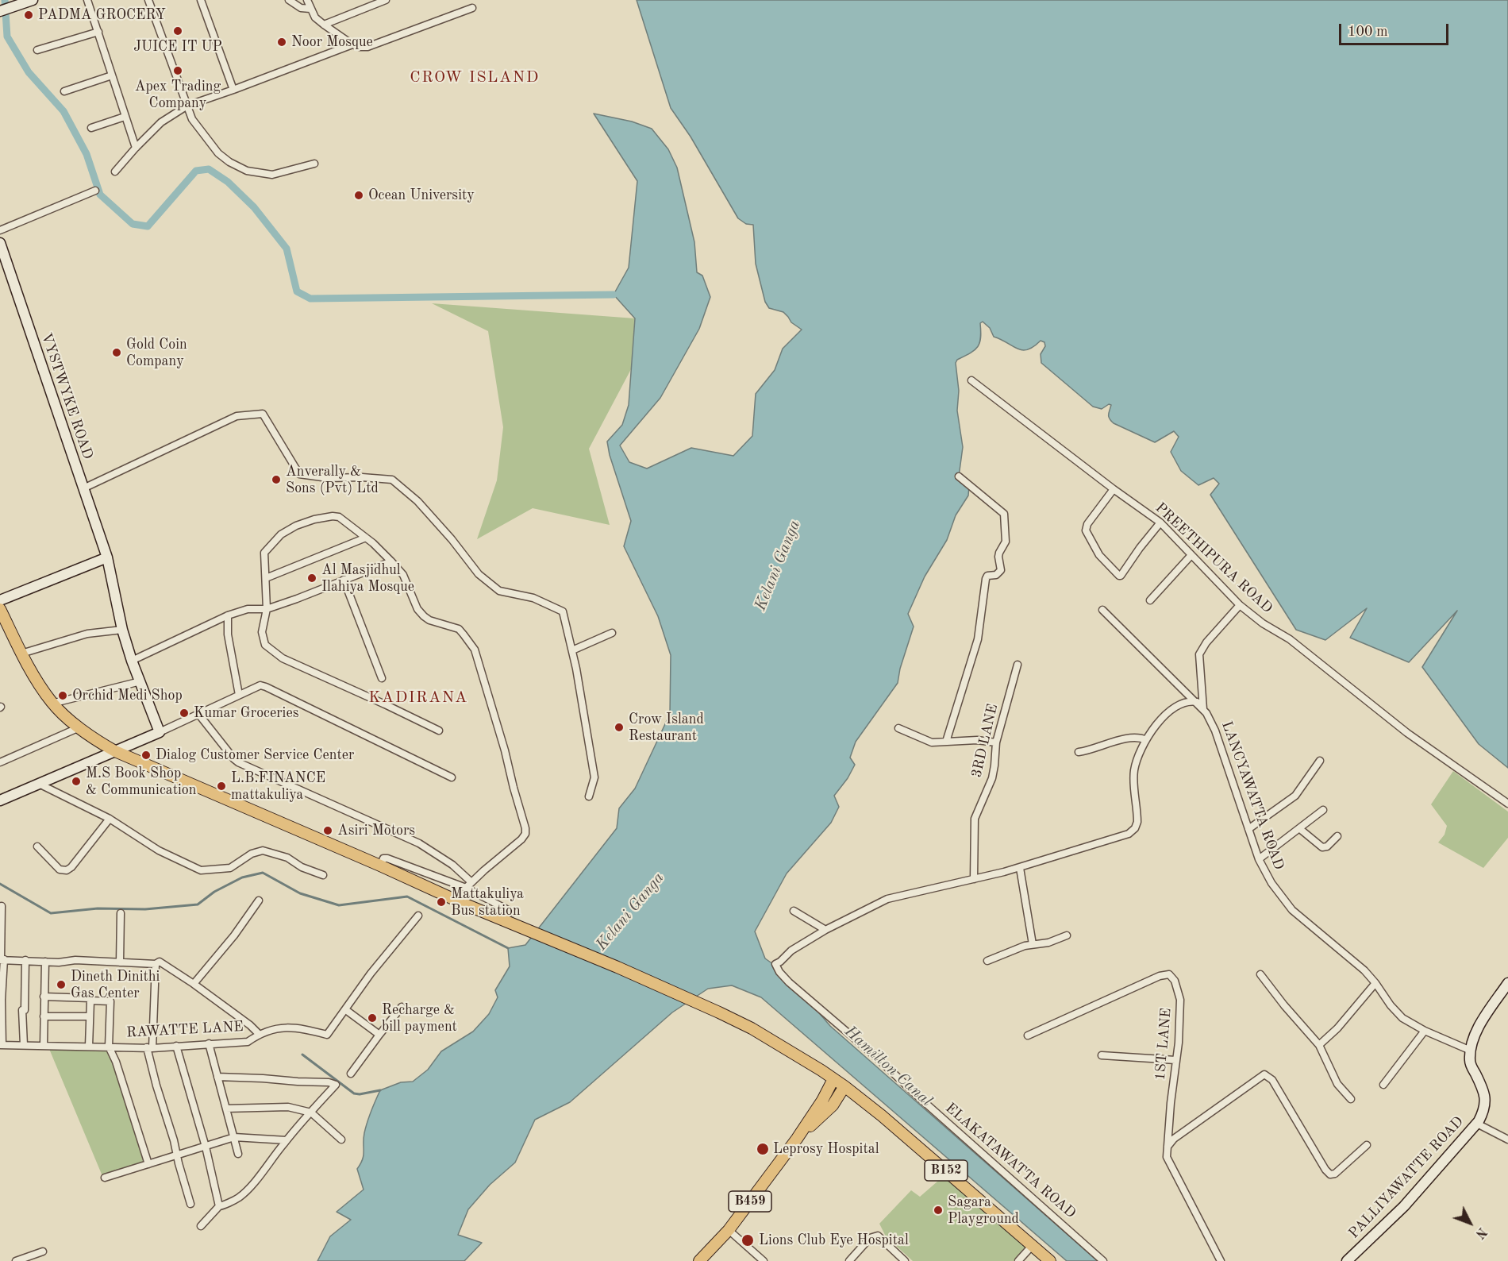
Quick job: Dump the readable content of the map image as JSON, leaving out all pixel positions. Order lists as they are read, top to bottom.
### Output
{
  "streets": {
    "main road": ["B152", "B459"],
    "street": [
      "VYSTWYKE ROAD",
      "PREETHIPURA ROAD",
      "3RD LANE",
      "LANCYAWATTA ROAD",
      "RAWATTE LANE",
      "1ST LANE",
      "ELAKATAWATTA ROAD",
      "PALLIYAWATTE ROAD"
    ]
  },
  "crossings": [
    ["LANCYAWATTA ROAD", "PALLIYAWATTE ROAD"],
    ["B152", "B459"]
  ],
  "districts": ["CROW ISLAND", "KADIRANA"],
  "water": ["Kelani Ganga", "Hamilton Canal"],
  "places": [
    "PADMA GROCERY",
    "JUICE IT UP",
    "Noor Mosque",
    "Apex Trading Company",
    "Ocean University",
    "Gold Coin Company",
    "Anverally & Sons (Pvt) Ltd",
    "Al Masjidhul Ilahiya Mosque",
    "Orchid Medi Shop",
    "Kumar Groceries",
    "Crow Island Restaurant",
    "Dialog Customer Service Center",
    "M.S Book Shop & Communication",
    "L.B.FINANCE mattakuliya",
    "Asiri Motors",
    "Mattakuliya Bus station",
    "Dineth Dinithi Gas Center",
    "Recharge & bill payment",
    "Leprosy Hospital",
    "Sagara Playground",
    "Lions Club Eye Hospital"
  ],
  "scale_bar": "100 m",
  "north": "bottom right"
}
